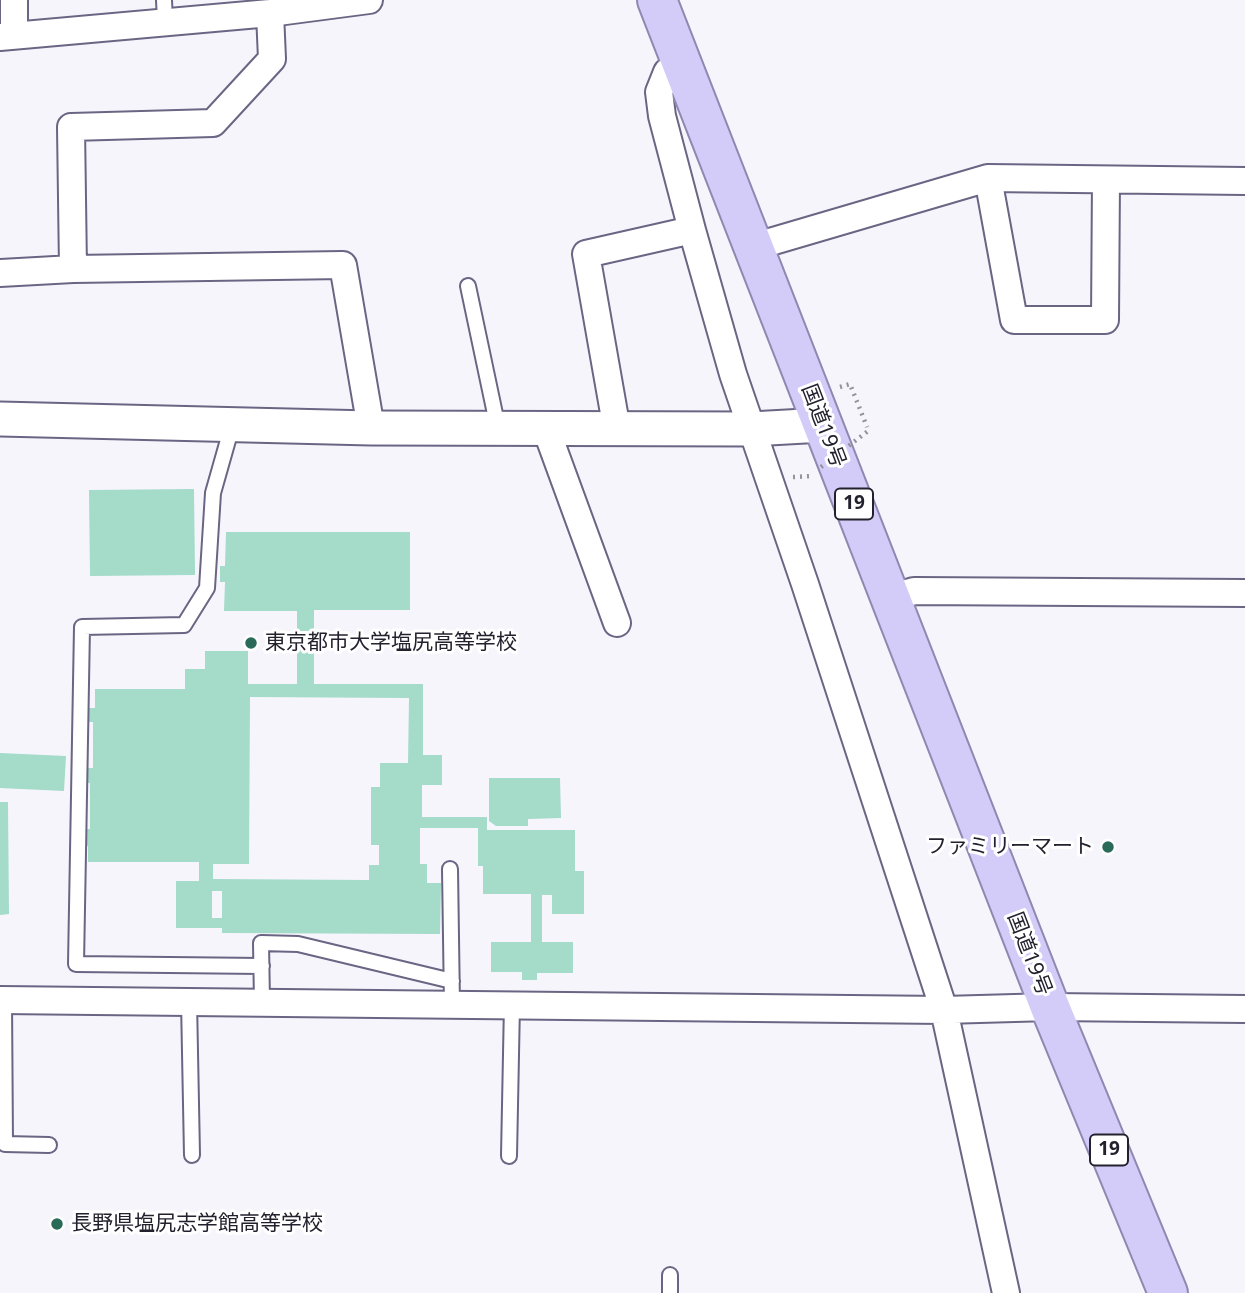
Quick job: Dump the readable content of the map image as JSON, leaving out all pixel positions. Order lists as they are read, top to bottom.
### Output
{
  "streets": {
    "highway": ["国道19号", "19"]
  },
  "places": ["東京都市大学塩尻高等学校", "ファミリーマート", "長野県塩尻志学館高等学校"]
}
